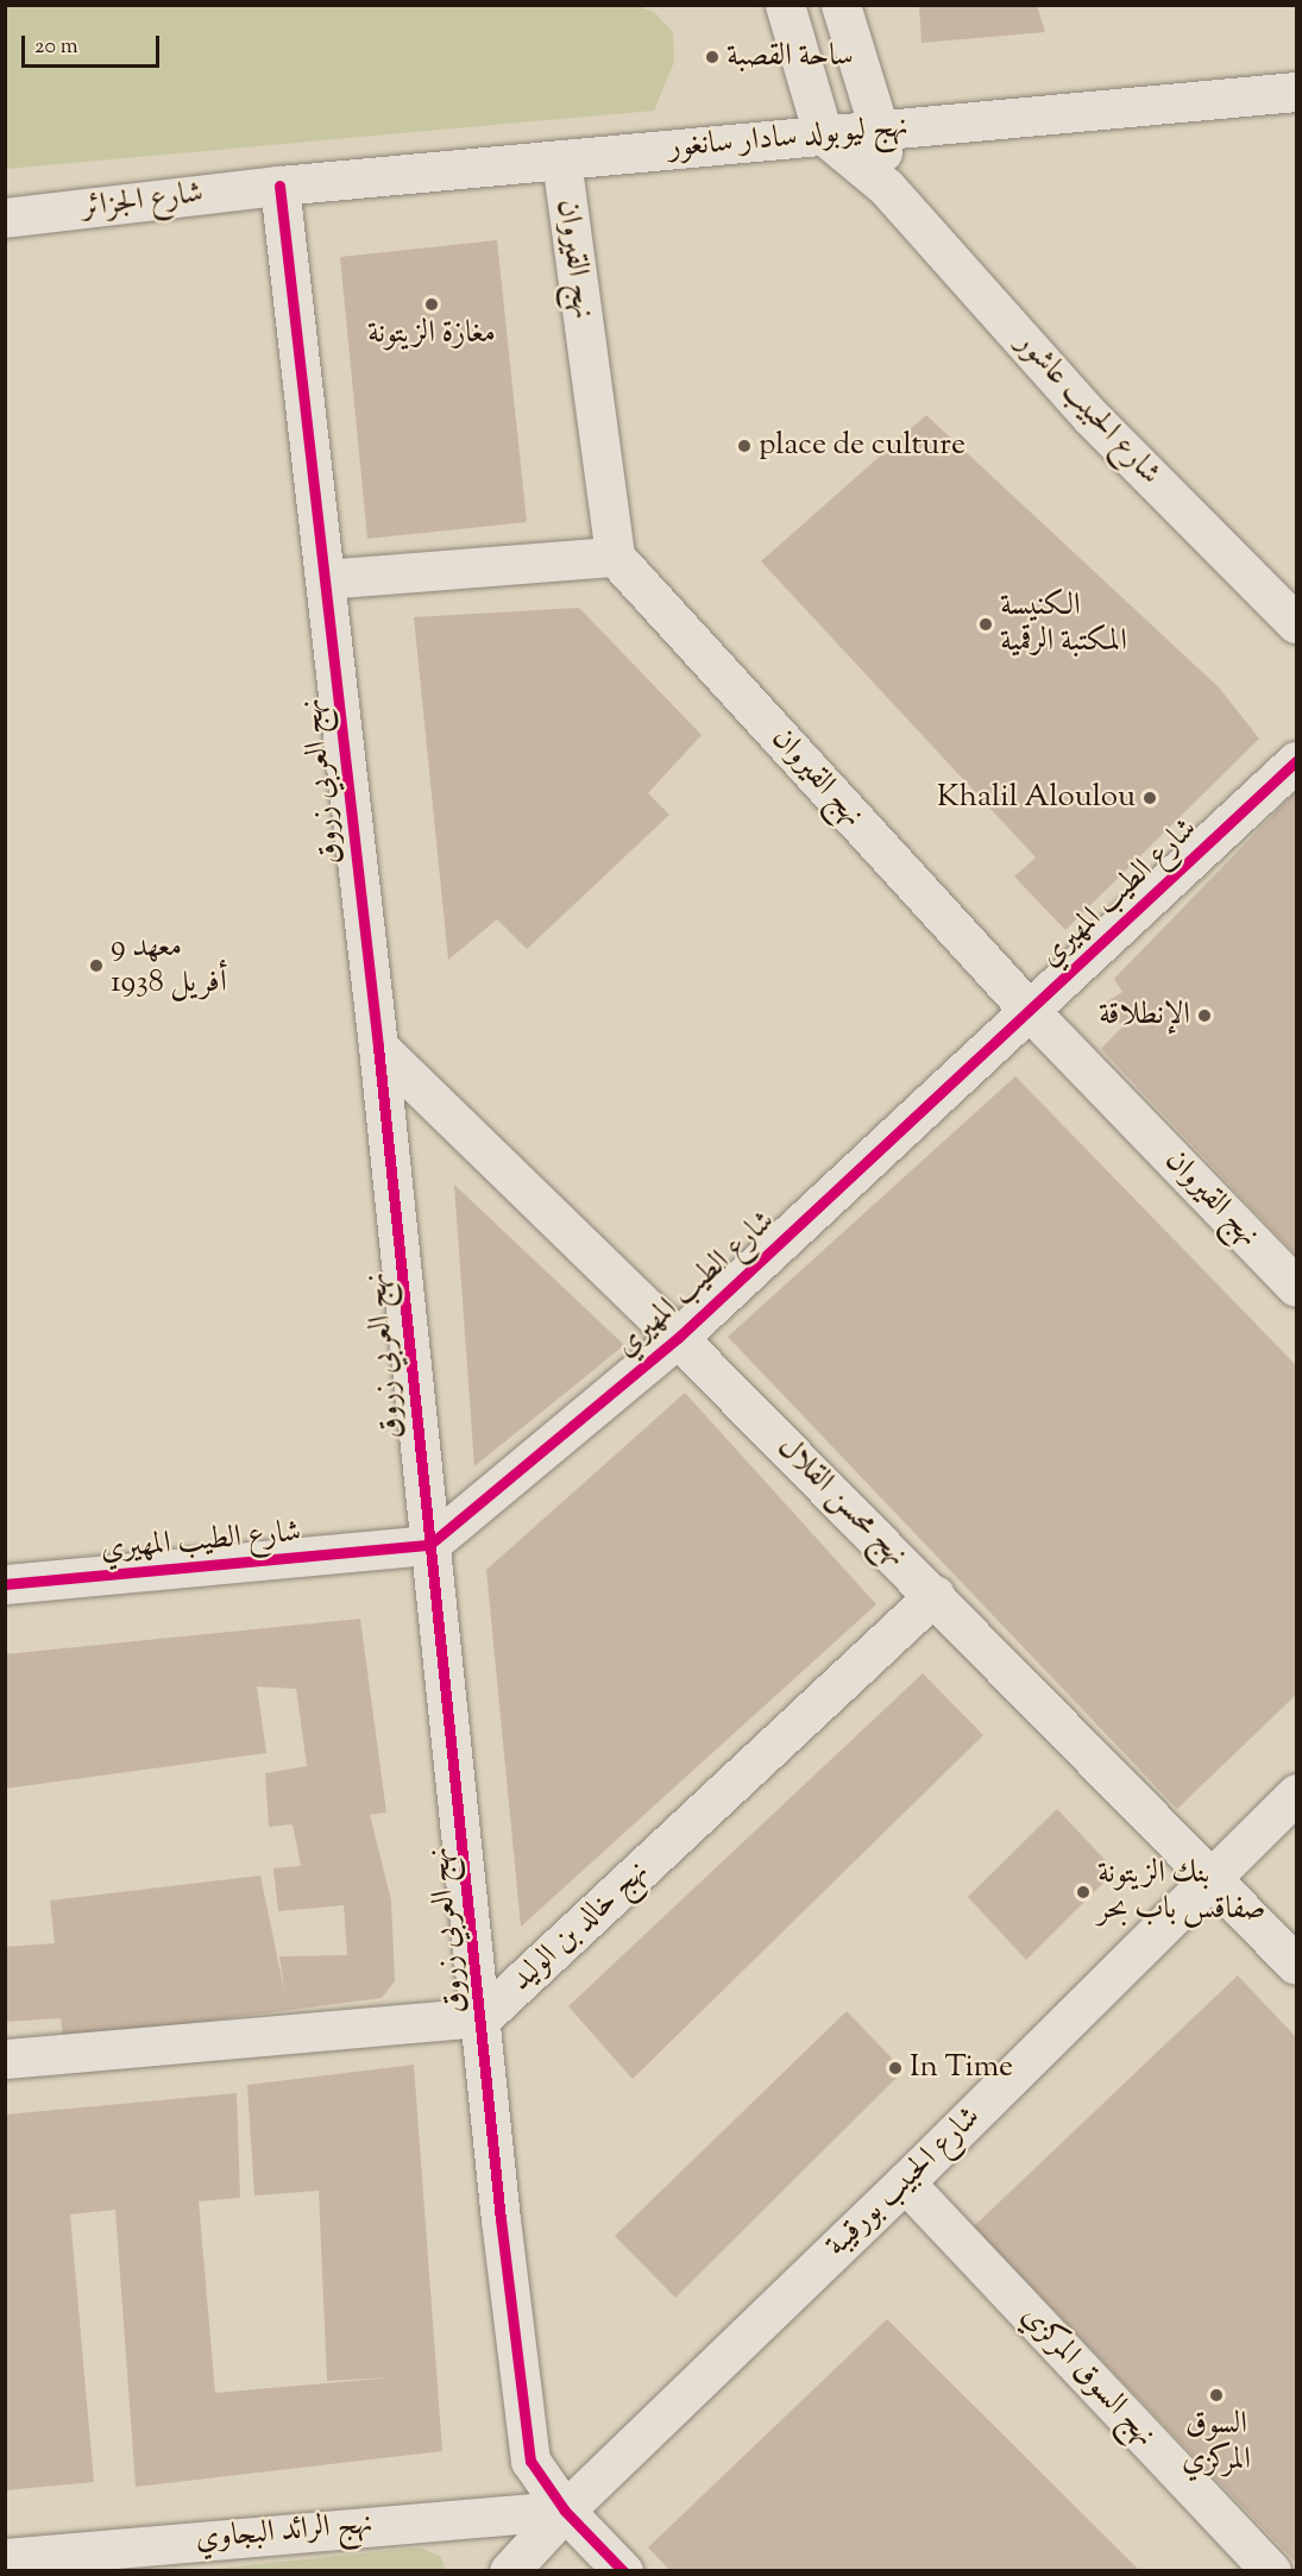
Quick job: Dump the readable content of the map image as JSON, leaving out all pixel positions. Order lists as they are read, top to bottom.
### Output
{
  "streets": {
    "street": [
      "نهج ليوبولد سادار سانغور",
      "شارع الجزائر",
      "نهج القيروان",
      "شارع الحبيب عاشور",
      "نهج العربي زروق",
      "شارع الطيب المهيري",
      "نهج محسن القلال",
      "نهج خالد بن الوليد",
      "شارع الحبيب بورقيبة",
      "نهج السوق المركزي",
      "نهج الرائد البجاوي"
    ]
  },
  "crossings": [
    ["نهج ليوبولد سادار سانغور", "شارع الجزائر"],
    ["نهج ليوبولد سادار سانغور", "نهج القيروان"],
    ["نهج ليوبولد سادار سانغور", "شارع الحبيب عاشور"],
    ["نهج ليوبولد سادار سانغور", "نهج العربي زروق"],
    ["شارع الجزائر", "نهج العربي زروق"],
    ["نهج القيروان", "شارع الطيب المهيري"],
    ["نهج العربي زروق", "شارع الطيب المهيري"],
    ["نهج العربي زروق", "نهج محسن القلال"],
    ["نهج العربي زروق", "نهج خالد بن الوليد"],
    ["نهج العربي زروق", "شارع الحبيب بورقيبة"],
    ["نهج العربي زروق", "نهج الرائد البجاوي"],
    ["شارع الطيب المهيري", "نهج محسن القلال"],
    ["نهج محسن القلال", "نهج خالد بن الوليد"],
    ["نهج محسن القلال", "شارع الحبيب بورقيبة"],
    ["شارع الحبيب بورقيبة", "نهج السوق المركزي"],
    ["شارع الحبيب بورقيبة", "نهج الرائد البجاوي"]
  ],
  "places": [
    "ساحة القصبة",
    "مغازة الزيتونة",
    "place de culture",
    "الكنيسة المكتبة الرقمية",
    "Khalil Aloulou",
    "معهد 9 أفريل 1938",
    "الإنطلاقة",
    "بنك الزيتونة صفاقس باب بحر",
    "In Time",
    "السوق المركزي"
  ],
  "scale_bar": "20 m"
}
